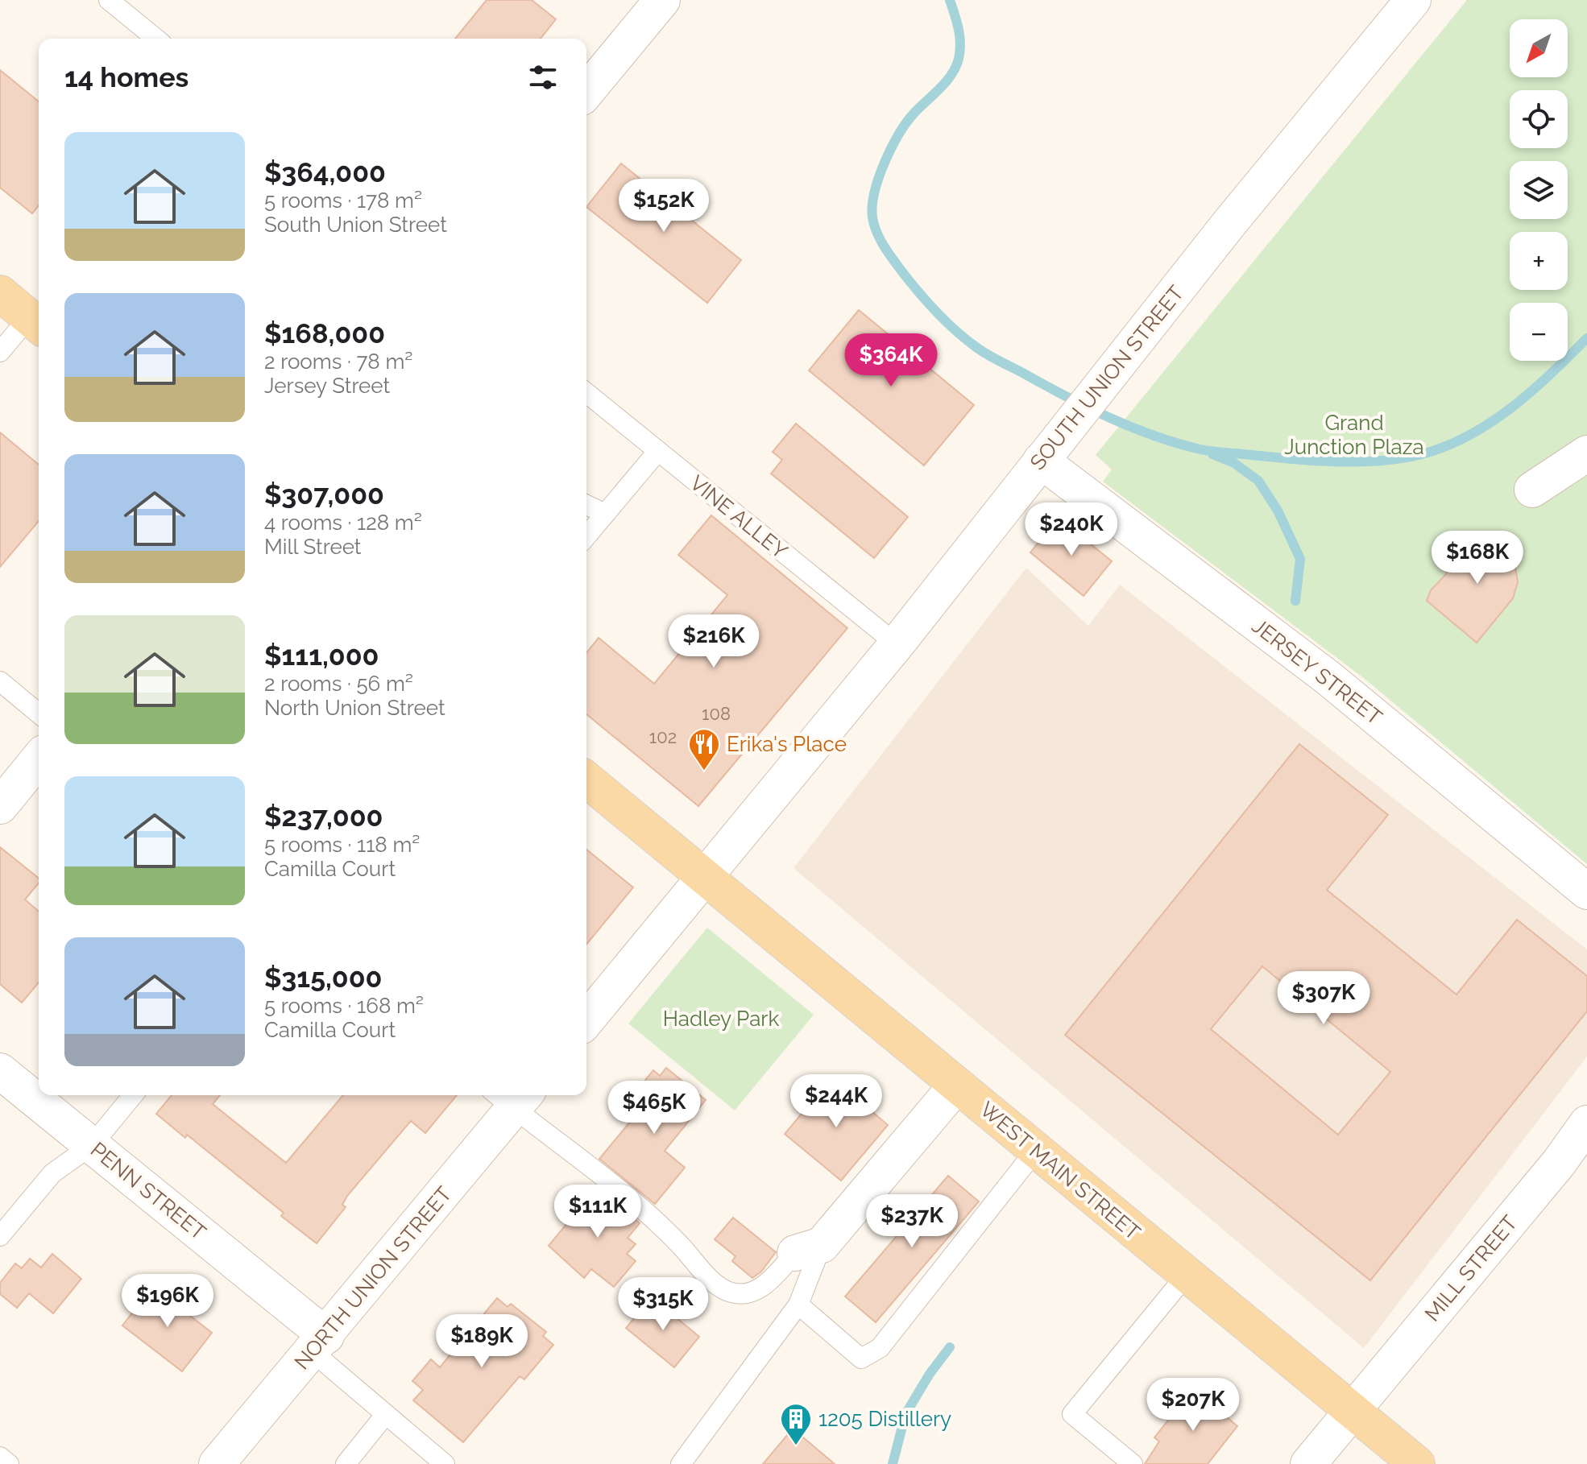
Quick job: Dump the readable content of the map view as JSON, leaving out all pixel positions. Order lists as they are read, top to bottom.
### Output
{
  "streets": {
    "main road": ["WEST MAIN STREET"],
    "street": [
      "SOUTH UNION STREET",
      "JERSEY STREET",
      "PENN STREET",
      "MILL STREET",
      "NORTH UNION STREET"
    ],
    "lane": ["VINE ALLEY"]
  },
  "crossings": [
    ["SOUTH UNION STREET", "VINE ALLEY"],
    ["SOUTH UNION STREET", "JERSEY STREET"],
    ["SOUTH UNION STREET", "WEST MAIN STREET"],
    ["WEST MAIN STREET", "MILL STREET"],
    ["PENN STREET", "NORTH UNION STREET"]
  ],
  "parks": ["Grand Junction Plaza", "Hadley Park"],
  "places": {
    "restaurant": ["Erika's Place"],
    "building": ["1205 Distillery"]
  },
  "house_numbers": ["108", "102"],
  "north": "bottom left",
  "page": {
    "map_buttons": ["+", "−"],
    "heading": "14 homes",
    "list": [
      {
        "name": "$364,000",
        "note": "5 rooms · 178 m² · South Union Street"
      },
      {
        "name": "$168,000",
        "note": "2 rooms · 78 m² · Jersey Street"
      },
      {
        "name": "$307,000",
        "note": "4 rooms · 128 m² · Mill Street"
      },
      {
        "name": "$111,000",
        "note": "2 rooms · 56 m² · North Union Street"
      },
      {
        "name": "$237,000",
        "note": "5 rooms · 118 m² · Camilla Court"
      },
      {
        "name": "$315,000",
        "note": "5 rooms · 168 m² · Camilla Court"
      }
    ],
    "price": [
      "$152K",
      "$364K",
      "$240K",
      "$168K",
      "$216K",
      "$307K",
      "$244K",
      "$465K",
      "$111K",
      "$237K",
      "$196K",
      "$315K",
      "$189K",
      "$207K"
    ]
  }
}
